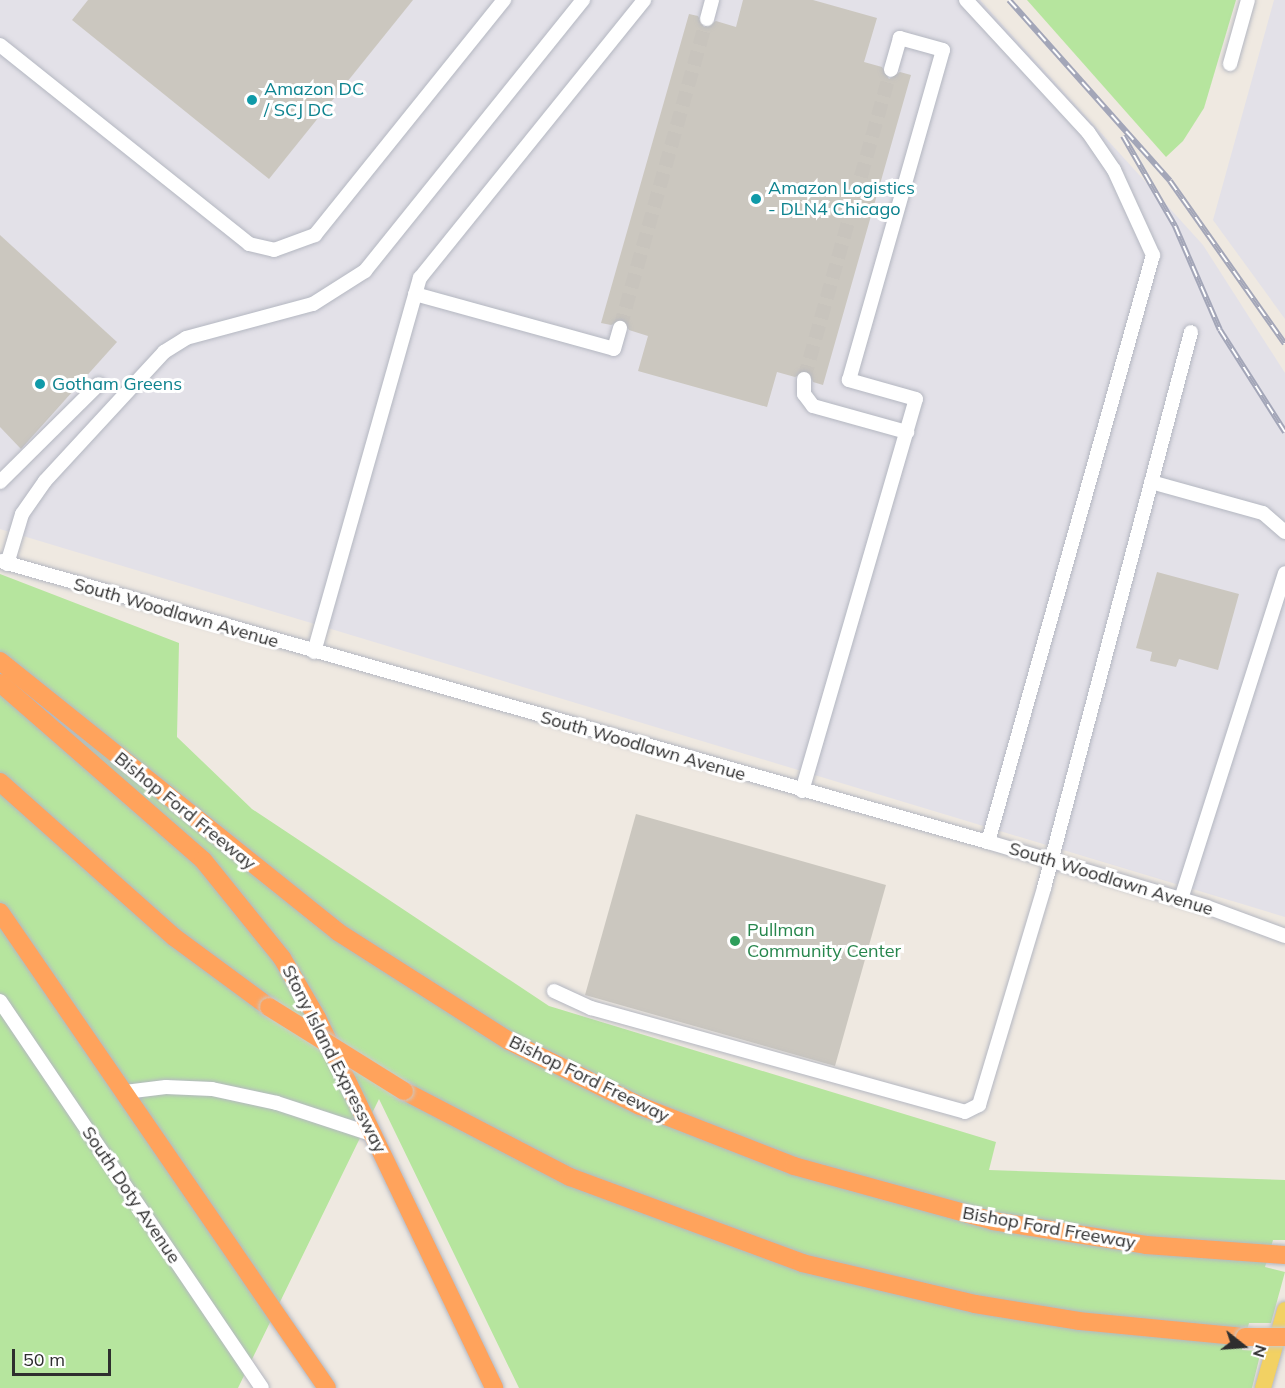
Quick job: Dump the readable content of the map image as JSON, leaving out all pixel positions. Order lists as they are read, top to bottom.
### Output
{
  "streets": {
    "highway": ["Bishop Ford Freeway", "Stony Island Expressway"],
    "street": ["South Woodlawn Avenue", "South Doty Avenue"]
  },
  "places": [
    "Amazon DC / SCJ DC",
    "Amazon Logistics - DLN4 Chicago",
    "Gotham Greens",
    "Pullman Community Center"
  ],
  "scale_bar": "50 m",
  "north": "right"
}
